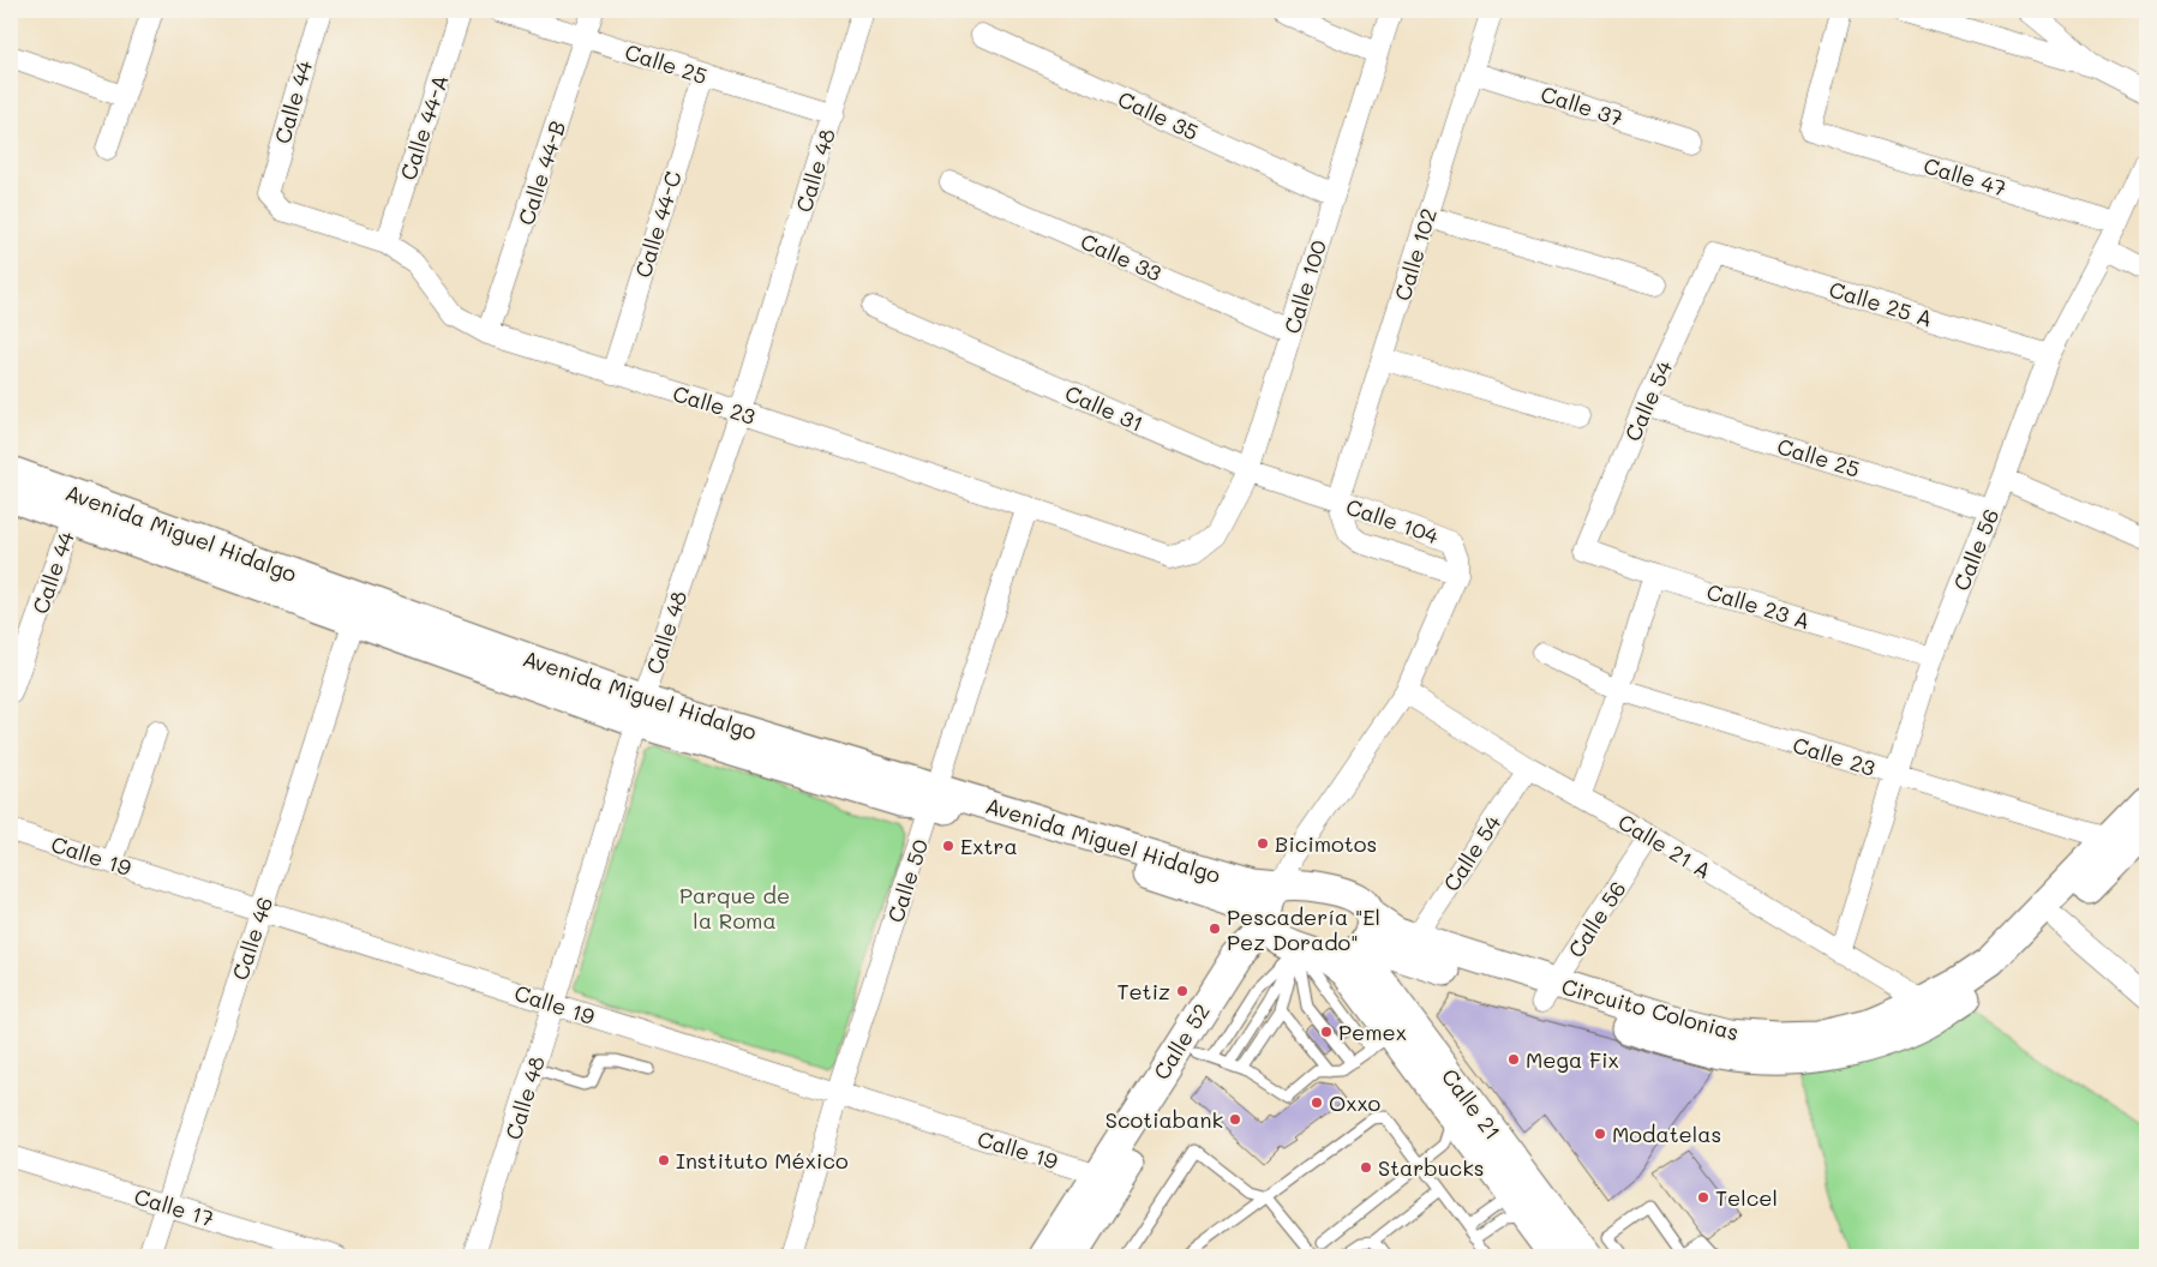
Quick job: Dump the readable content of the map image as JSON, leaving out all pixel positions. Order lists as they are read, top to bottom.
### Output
{
  "streets": {
    "street": [
      "Calle 25",
      "Calle 44",
      "Calle 37",
      "Calle 35",
      "Calle 44-A",
      "Calle 48",
      "Calle 44-B",
      "Calle 47",
      "Calle 44-C",
      "Calle 102",
      "Calle 33",
      "Calle 100",
      "Calle 25 A",
      "Calle 54",
      "Calle 23",
      "Calle 31",
      "Calle 104",
      "Avenida Miguel Hidalgo",
      "Calle 56",
      "Calle 23 A",
      "Calle 21 A",
      "Calle 19",
      "Calle 50",
      "Calle 46",
      "Circuito Colonias",
      "Calle 52",
      "Calle 21",
      "Calle 17"
    ]
  },
  "crossings": [
    ["Calle 25", "Calle 48"],
    ["Calle 25", "Calle 44-B"],
    ["Calle 25", "Calle 44-C"],
    ["Calle 25", "Calle 54"],
    ["Calle 25", "Calle 56"],
    ["Calle 44", "Calle 23"],
    ["Calle 44", "Avenida Miguel Hidalgo"],
    ["Calle 37", "Calle 102"],
    ["Calle 35", "Calle 100"],
    ["Calle 44-A", "Calle 23"],
    ["Calle 48", "Calle 23"],
    ["Calle 48", "Avenida Miguel Hidalgo"],
    ["Calle 48", "Calle 19"],
    ["Calle 44-B", "Calle 23"],
    ["Calle 47", "Calle 56"],
    ["Calle 44-C", "Calle 23"],
    ["Calle 102", "Calle 31"],
    ["Calle 102", "Calle 104"],
    ["Calle 33", "Calle 100"],
    ["Calle 100", "Calle 23"],
    ["Calle 100", "Calle 31"],
    ["Calle 25 A", "Calle 54"],
    ["Calle 25 A", "Calle 56"],
    ["Calle 54", "Calle 23 A"],
    ["Calle 54", "Calle 21 A"],
    ["Calle 54", "Circuito Colonias"],
    ["Calle 23", "Calle 56"],
    ["Calle 23", "Calle 50"],
    ["Calle 23", "Circuito Colonias"],
    ["Calle 31", "Calle 104"],
    ["Avenida Miguel Hidalgo", "Calle 50"],
    ["Avenida Miguel Hidalgo", "Calle 46"],
    ["Avenida Miguel Hidalgo", "Circuito Colonias"],
    ["Avenida Miguel Hidalgo", "Calle 52"],
    ["Avenida Miguel Hidalgo", "Calle 21"],
    ["Calle 56", "Calle 23 A"],
    ["Calle 56", "Calle 21 A"],
    ["Calle 56", "Circuito Colonias"],
    ["Calle 21 A", "Circuito Colonias"],
    ["Calle 19", "Calle 50"],
    ["Calle 19", "Calle 46"],
    ["Calle 19", "Calle 52"],
    ["Calle 46", "Calle 17"],
    ["Circuito Colonias", "Calle 21"],
    ["Calle 52", "Calle 21"]
  ],
  "parks": ["Parque de la Roma"],
  "places": [
    "Bicimotos",
    "Extra",
    "Pescadería \"El Pez Dorado\"",
    "Tetiz",
    "Pemex",
    "Mega Fix",
    "Oxxo",
    "Scotiabank",
    "Modatelas",
    "Instituto México",
    "Starbucks",
    "Telcel"
  ]
}
